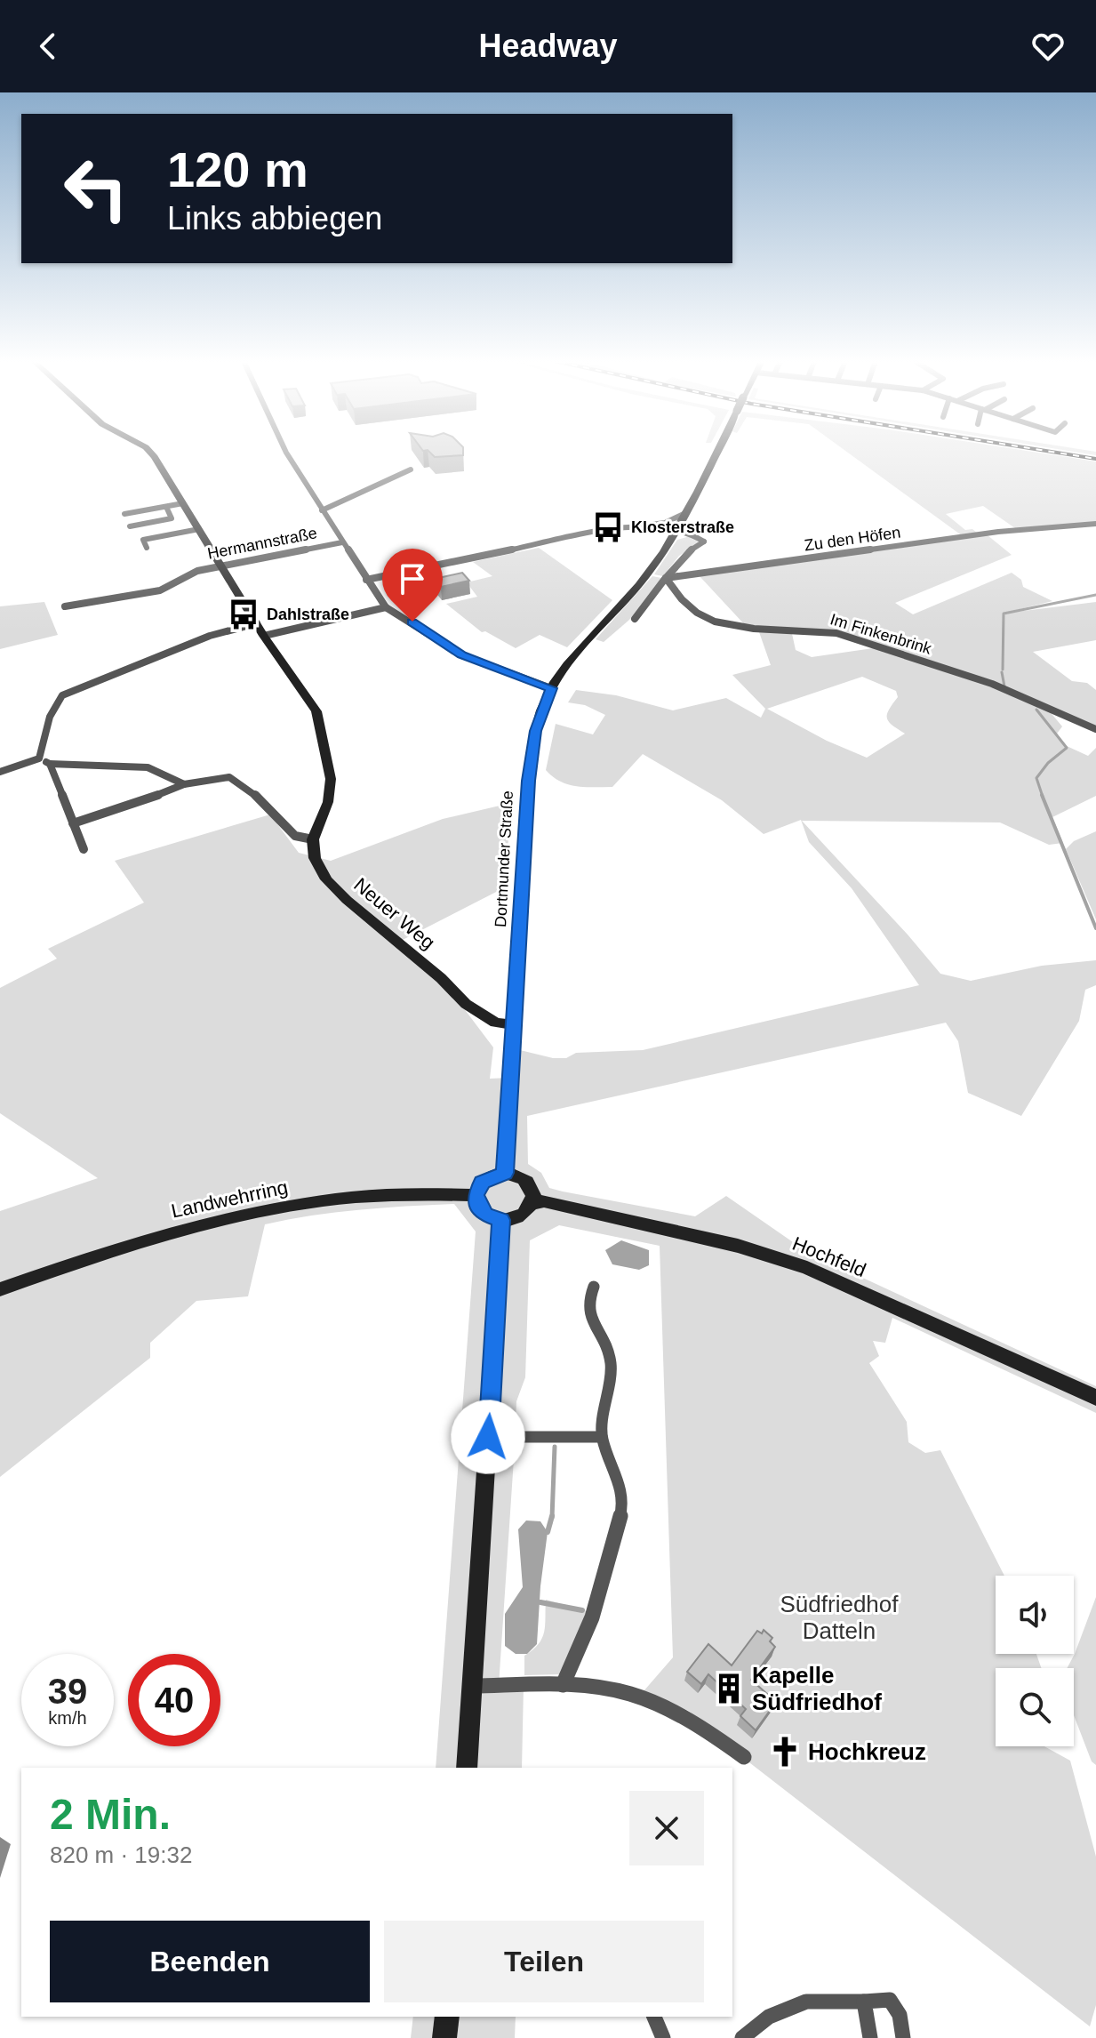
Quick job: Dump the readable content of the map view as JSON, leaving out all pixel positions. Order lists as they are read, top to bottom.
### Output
{
  "streets": {
    "street": [
      "Zu den Höfen",
      "Hermannstraße",
      "Im Finkenbrink",
      "Dortmunder Straße",
      "Neuer Weg",
      "Landwehrring",
      "Hochfeld"
    ]
  },
  "crossings": [
    ["Zu den Höfen", "Im Finkenbrink"],
    ["Dortmunder Straße", "Neuer Weg"],
    ["Dortmunder Straße", "Landwehrring"],
    ["Dortmunder Straße", "Hochfeld"],
    ["Landwehrring", "Hochfeld"]
  ],
  "parks": ["Südfriedhof Datteln"],
  "places": {
    "bus stop": ["Klosterstraße", "Dahlstraße"],
    "building": ["Kapelle Südfriedhof"],
    "church": ["Hochkreuz"]
  },
  "page": {
    "header": "Headway",
    "turn": ["120 m", "Links abbiegen"],
    "speed": "39 km/h",
    "limit": "40",
    "heading": ["2 Min.", "820 m · 19:32"],
    "buttons": ["Beenden", "Teilen"]
  }
}
